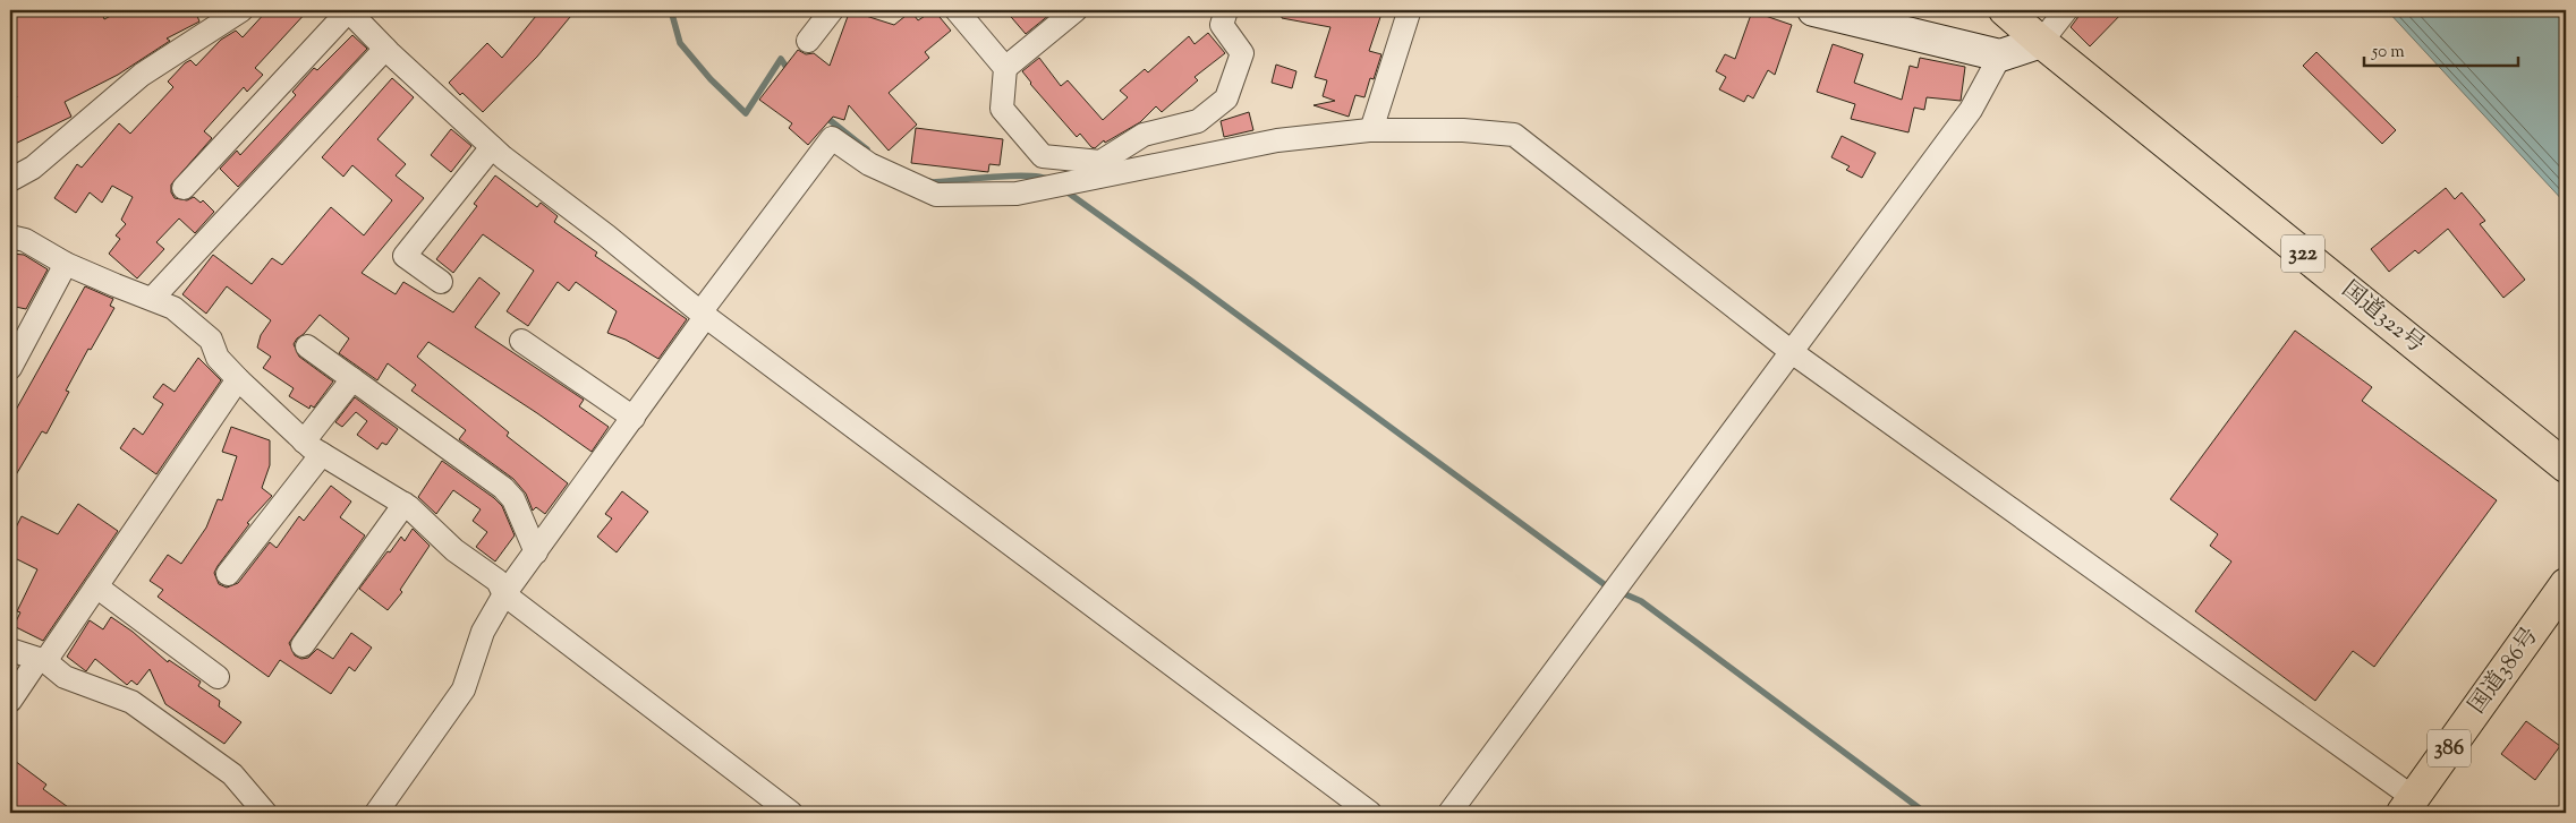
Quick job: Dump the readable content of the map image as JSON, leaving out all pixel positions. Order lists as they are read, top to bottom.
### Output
{
  "streets": {
    "highway": [
      "322",
      "国道322号",
      "国道386号",
      "386"
    ]
  },
  "crossings": [
    ["322", "国道322号"]
  ],
  "scale_bar": "50 m"
}
